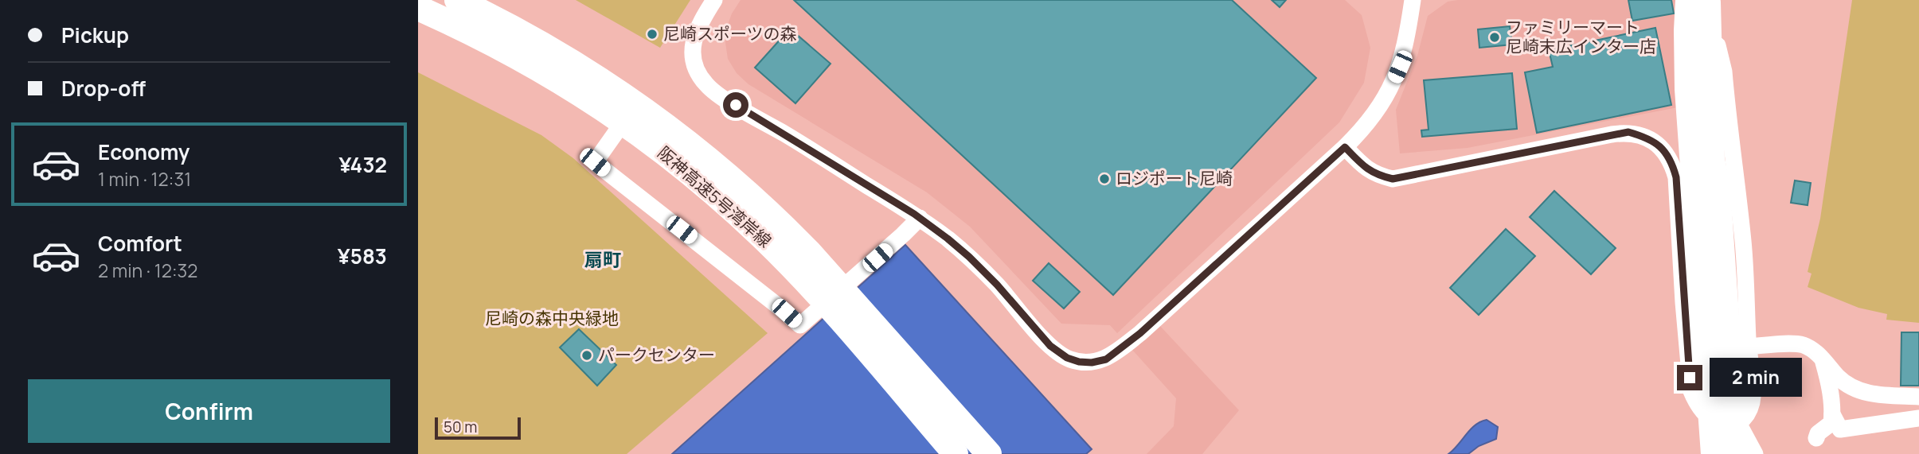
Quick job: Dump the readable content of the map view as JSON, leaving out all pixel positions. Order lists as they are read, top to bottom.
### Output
{
  "streets": {
    "highway": ["阪神高速5号湾岸線"]
  },
  "districts": ["扇町"],
  "parks": ["尼崎の森中央緑地"],
  "places": [
    "尼崎スポーツの森",
    "ファミリーマート 尼崎末広インター店",
    "ロジポート尼崎",
    "パークセンター"
  ],
  "scale_bar": "50 m",
  "page": {
    "banner": ["Pickup", "Drop-off"],
    "list": [
      {
        "name": "Economy",
        "note": "1 min · 12:31",
        "value": "¥432"
      },
      {
        "name": "Comfort",
        "note": "2 min · 12:32",
        "value": "¥583"
      }
    ],
    "bubble": "2 min",
    "buttons": "Confirm",
    "scale": "50 m"
  }
}
